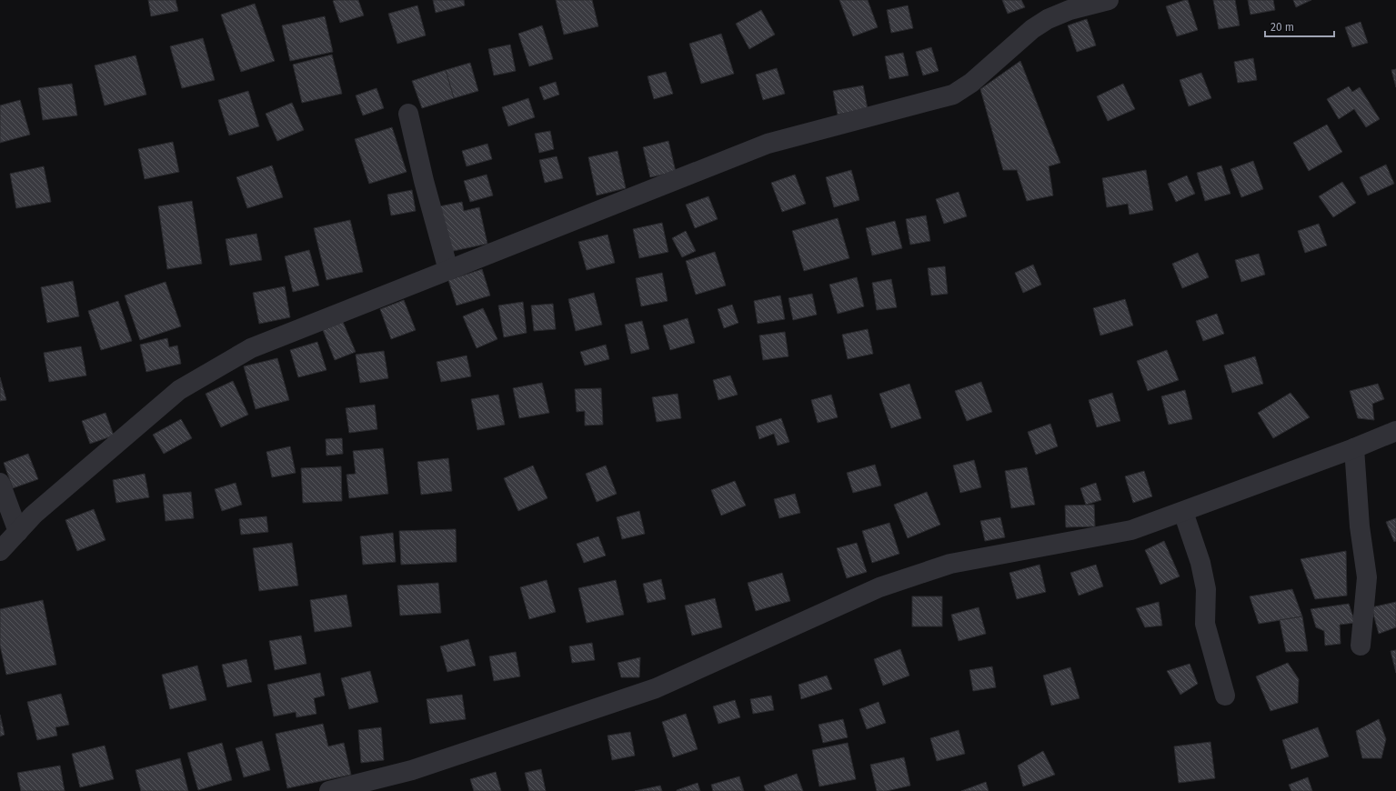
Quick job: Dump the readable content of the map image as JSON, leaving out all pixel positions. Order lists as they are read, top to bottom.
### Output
{
  "scale_bar": "20 m"
}
